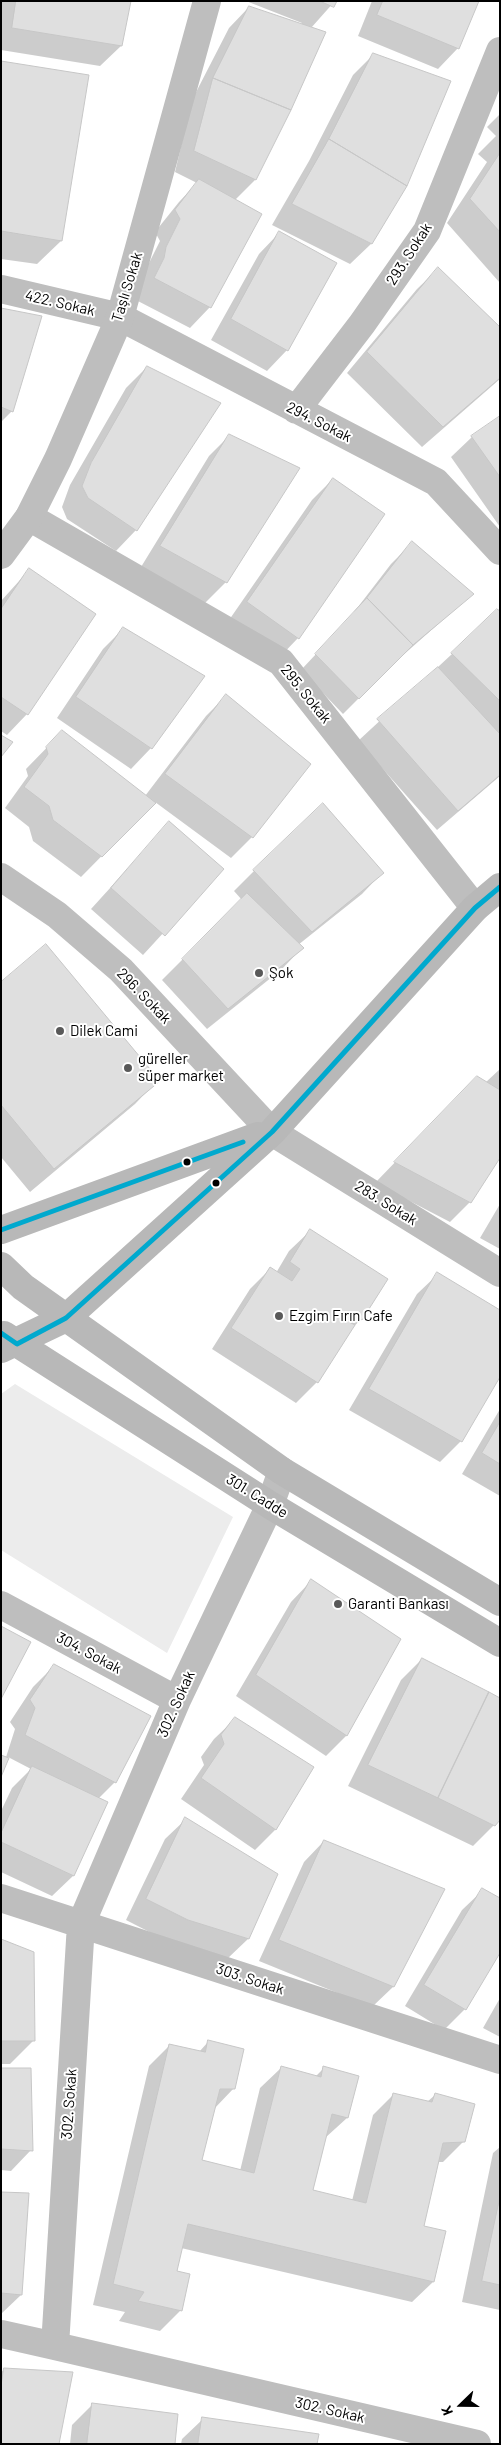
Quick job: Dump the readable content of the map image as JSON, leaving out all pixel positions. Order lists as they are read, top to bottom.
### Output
{
  "streets": {
    "main road": ["301. Cadde"],
    "street": [
      "293. Sokak",
      "Taşlı Sokak",
      "422. Sokak",
      "294. Sokak",
      "295. Sokak",
      "296. Sokak",
      "283. Sokak",
      "304. Sokak",
      "302. Sokak",
      "303. Sokak"
    ]
  },
  "crossings": [
    ["293. Sokak", "294. Sokak"],
    ["Taşlı Sokak", "422. Sokak"],
    ["Taşlı Sokak", "294. Sokak"],
    ["Taşlı Sokak", "295. Sokak"],
    ["422. Sokak", "294. Sokak"],
    ["296. Sokak", "283. Sokak"],
    ["301. Cadde", "302. Sokak"],
    ["304. Sokak", "302. Sokak"],
    ["302. Sokak", "303. Sokak"]
  ],
  "places": [
    "Şok",
    "Dilek Cami",
    "güreller süper market",
    "Ezgim Fırın Cafe",
    "Garanti Bankası"
  ],
  "north": "left"
}
